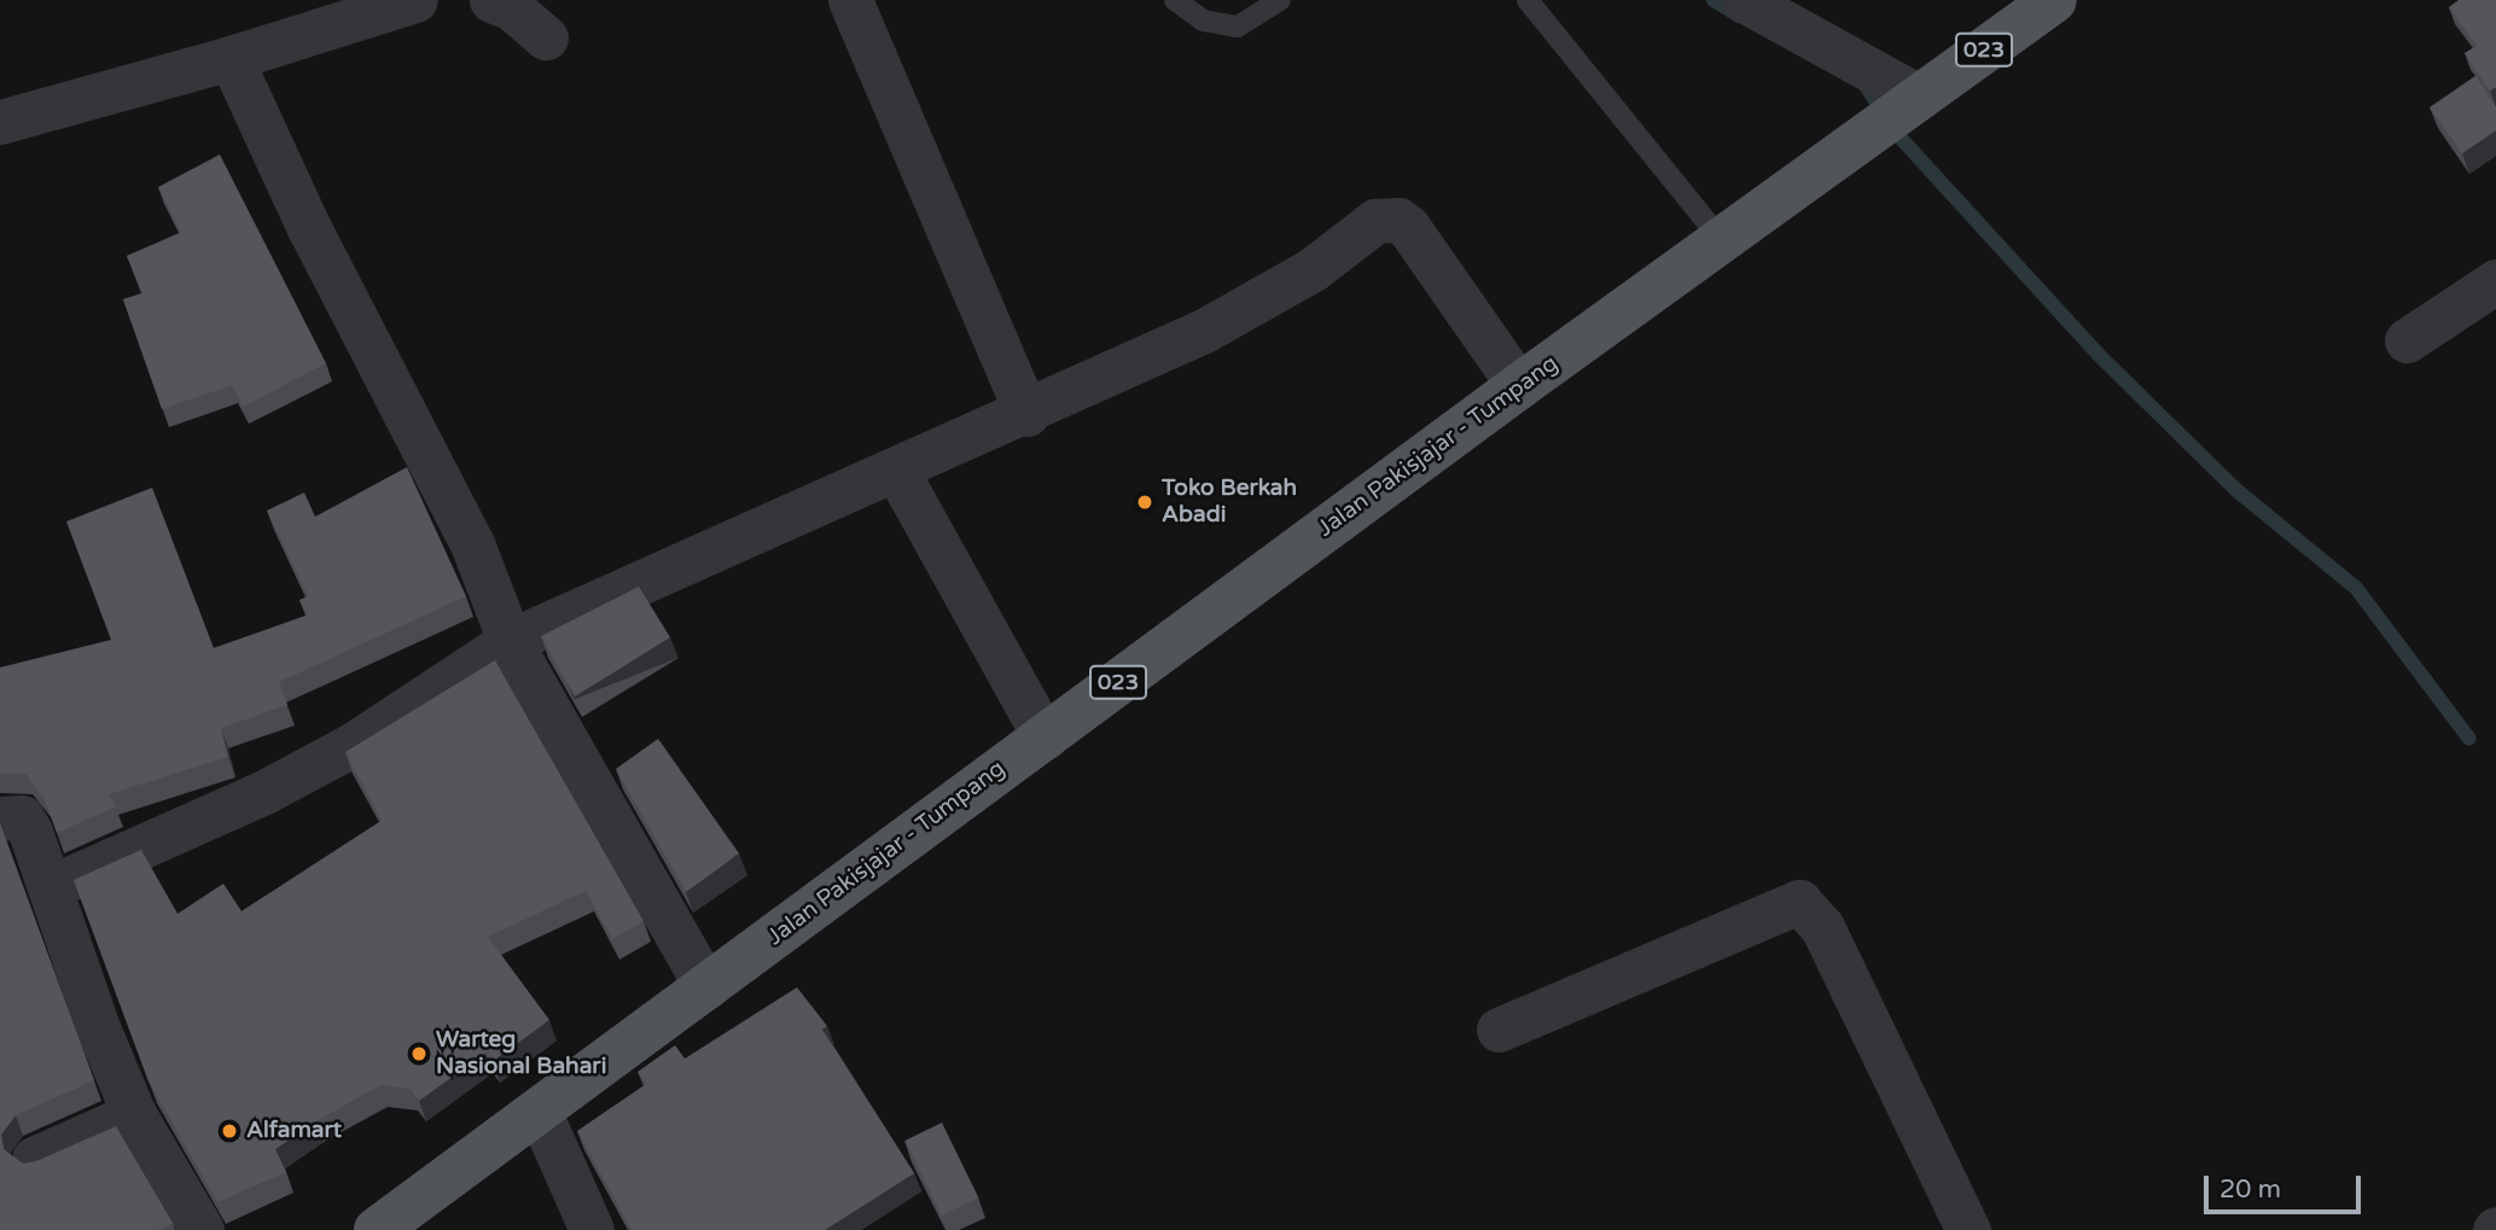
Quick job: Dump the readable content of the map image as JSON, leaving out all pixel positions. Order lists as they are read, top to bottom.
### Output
{
  "streets": {
    "main road": ["023", "Jalan Pakisjajar - Tumpang"]
  },
  "places": ["Toko Berkah Abadi", "Warteg Nasional Bahari", "Alfamart"],
  "scale_bar": "20 m"
}
